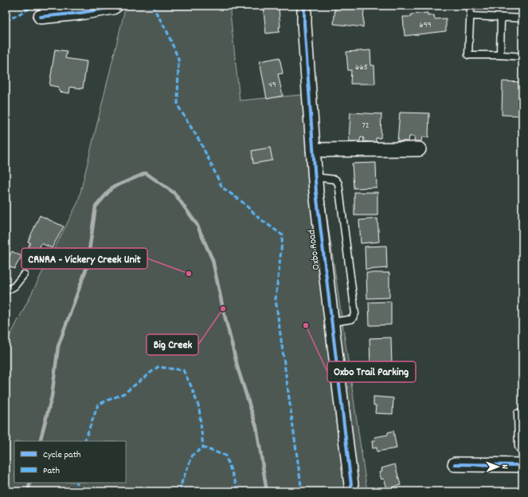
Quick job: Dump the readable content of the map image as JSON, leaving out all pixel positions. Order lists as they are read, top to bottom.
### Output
{
  "streets": {
    "street": ["Oxbo Road"]
  },
  "places": ["CRNRA - Vickery Creek Unit", "Big Creek", "Oxbo Trail Parking"],
  "house_numbers": [
    "699",
    "665",
    "49",
    "72"
  ],
  "legend": ["Cycle path", "Path"],
  "north": "right"
}
